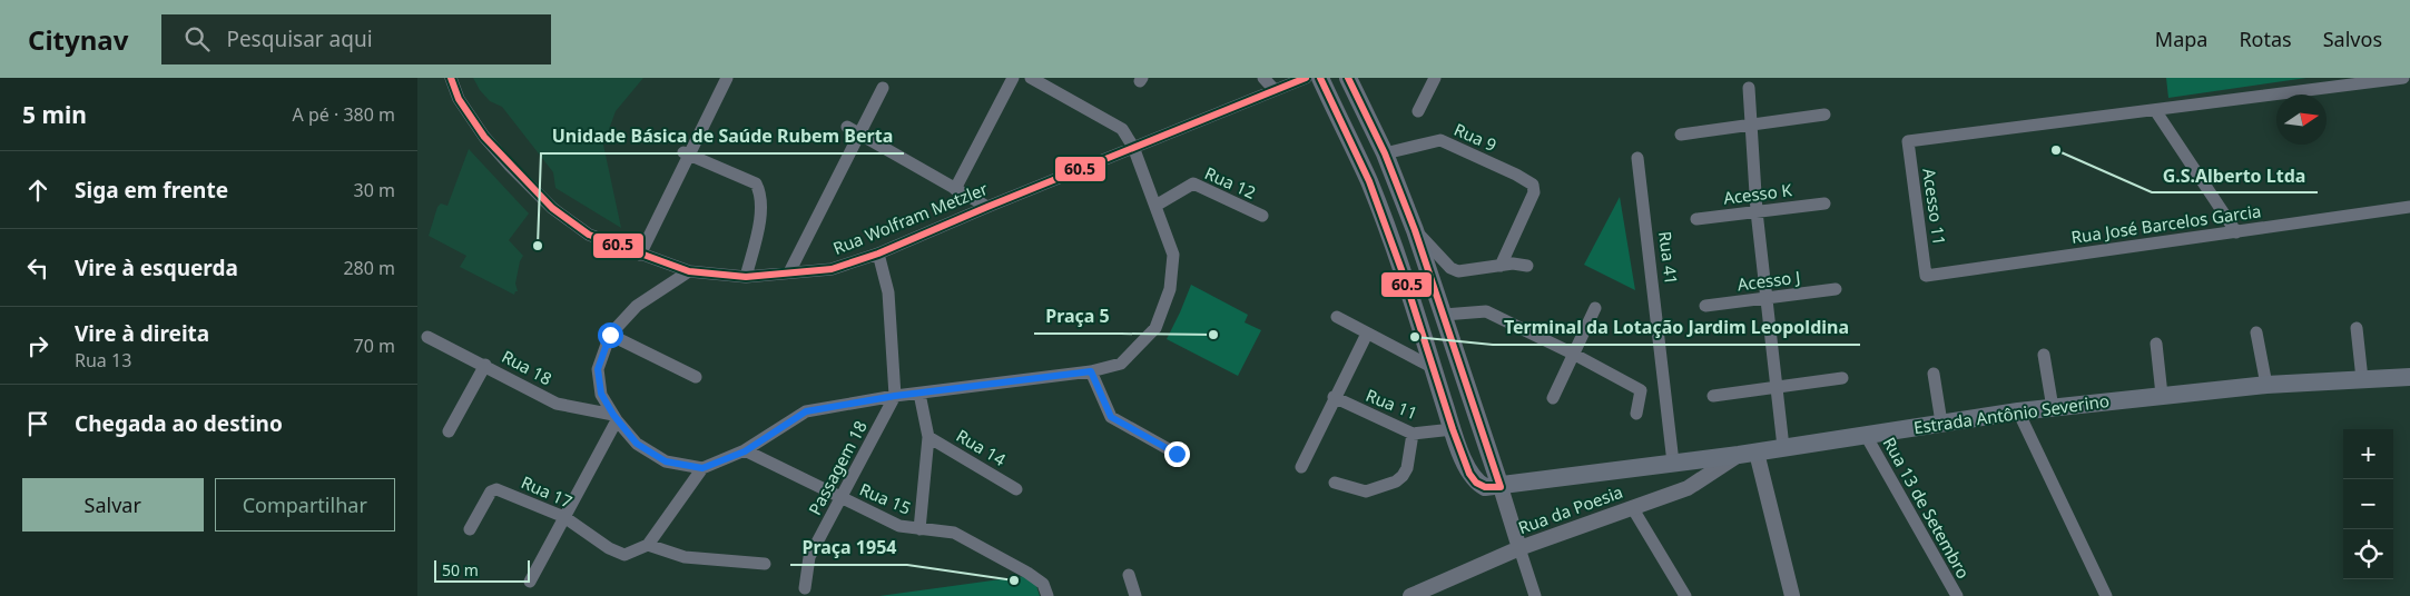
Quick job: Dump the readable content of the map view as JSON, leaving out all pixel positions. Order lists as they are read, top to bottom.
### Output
{
  "streets": {
    "main road": ["Estrada Antônio Severino"],
    "street": [
      "Rua 9",
      "Rua 12",
      "Acesso K",
      "Acesso 11",
      "Rua Wolfram Metzler",
      "Rua José Barcelos Garcia",
      "Rua 41",
      "Acesso J",
      "Rua 18",
      "Rua 11",
      "Rua 14",
      "Passagem 18",
      "Rua 17",
      "Rua 15",
      "Rua 13 de Setembro",
      "Rua da Poesia"
    ]
  },
  "crossings": [
    ["Acesso 11", "Rua José Barcelos Garcia"],
    ["Rua 41", "Estrada Antônio Severino"],
    ["Estrada Antônio Severino", "Rua 13 de Setembro"],
    ["Estrada Antônio Severino", "Rua da Poesia"],
    ["Passagem 18", "Rua 15"]
  ],
  "places": [
    "G.S.Alberto Ltda",
    "Unidade Básica de Saúde Rubem Berta",
    "Praça 5",
    "Terminal da Lotação Jardim Leopoldina",
    "Praça 1954"
  ],
  "lines": ["transit line 60.5"],
  "scale_bar": "50 m",
  "north": "right",
  "page": {
    "header": "Citynav",
    "search": "Pesquisar aqui",
    "nav": ["Mapa", "Rotas", "Salvos"],
    "heading": ["5 min", "A pé · 380 m"],
    "list": [
      ["Siga em frente", "30 m"],
      ["Vire à esquerda", "280 m"],
      ["Vire à direita", "Rua 13", "70 m"],
      "Chegada ao destino"
    ],
    "map_buttons": ["+", "−"],
    "buttons": ["Salvar", "Compartilhar"],
    "scale": "50 m"
  }
}
